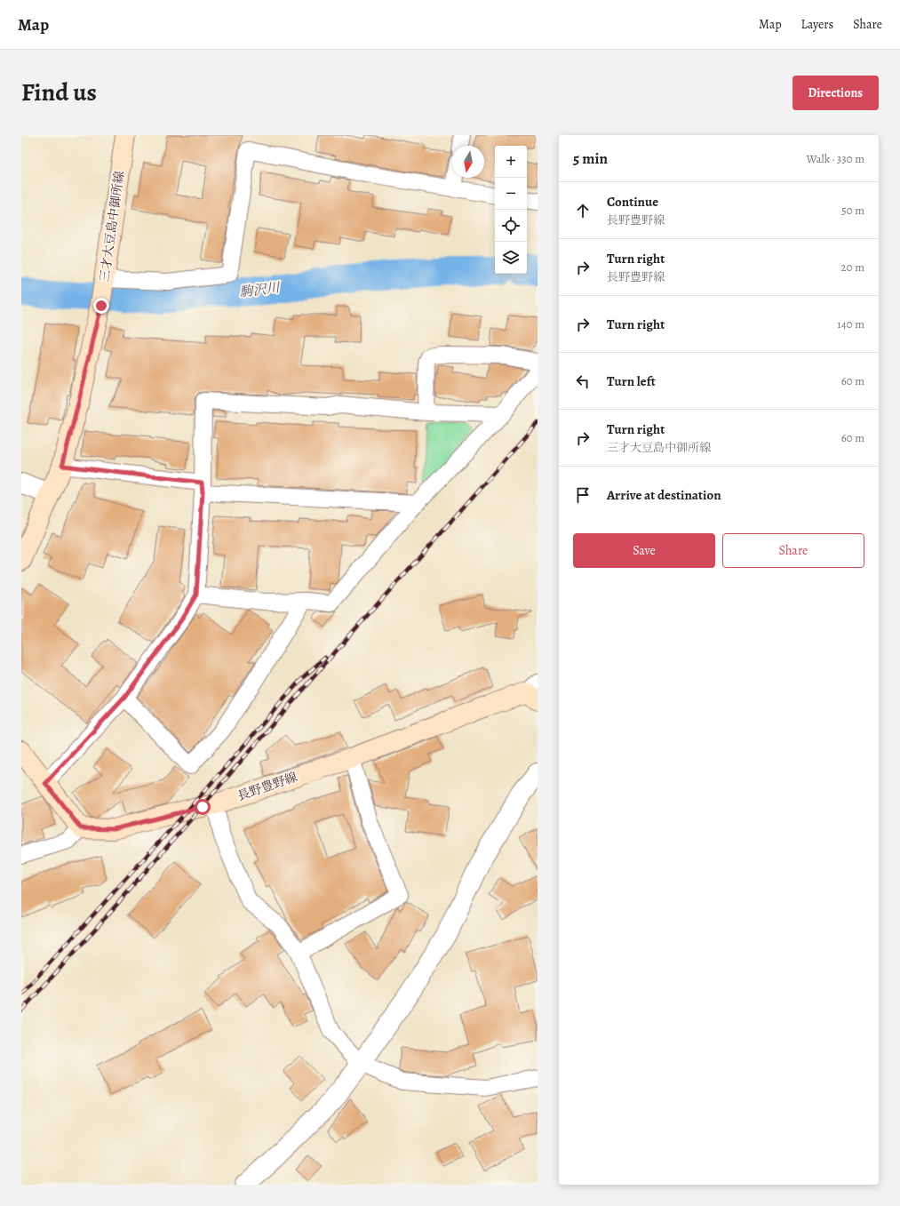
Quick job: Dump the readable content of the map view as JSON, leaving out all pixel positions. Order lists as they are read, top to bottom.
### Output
{
  "streets": {
    "main road": ["三才大豆島中御所線", "長野豊野線"]
  },
  "water": ["駒沢川"],
  "north": "bottom",
  "page": {
    "header": "Map",
    "nav": ["Map", "Layers", "Share"],
    "title": "Find us",
    "buttons": [
      "Directions",
      ["Save", "Share"]
    ],
    "heading": ["5 min", "Walk · 330 m"],
    "map_buttons": ["+", "−"],
    "list": [
      ["Continue", "長野豊野線", "50 m"],
      ["Turn right", "長野豊野線", "20 m"],
      ["Turn right", "140 m"],
      ["Turn left", "60 m"],
      ["Turn right", "三才大豆島中御所線", "60 m"],
      "Arrive at destination"
    ]
  }
}
